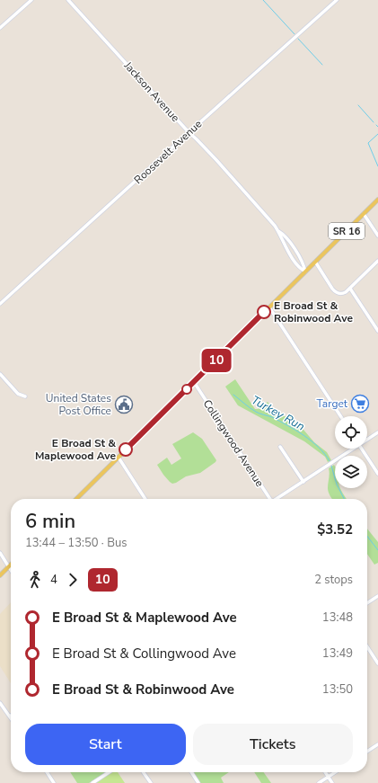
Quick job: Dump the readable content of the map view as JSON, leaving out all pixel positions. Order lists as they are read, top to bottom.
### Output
{
  "streets": {
    "main road": ["SR 16"],
    "street": ["Jackson Avenue", "Roosevelt Avenue", "Collingwood Avenue"]
  },
  "crossings": [
    ["Jackson Avenue", "Roosevelt Avenue"],
    ["Jackson Avenue", "SR 16"],
    ["SR 16", "Collingwood Avenue"]
  ],
  "water": ["Turkey Run"],
  "places": {
    "other": ["E Broad St & Robinwood Ave", "E Broad St & Maplewood Ave"],
    "supermarket": ["Target"],
    "public building": ["United States Post Office"]
  },
  "lines": ["bus line 10"],
  "page": {
    "on_map": "10",
    "heading": ["6 min", "13:44 – 13:50 · Bus", "$3.52"],
    "legs": ["4", "10", "2 stops"],
    "list": [
      {
        "name": "E Broad St & Maplewood Ave",
        "value": "13:48"
      },
      {
        "name": "E Broad St & Collingwood Ave",
        "value": "13:49"
      },
      {
        "name": "E Broad St & Robinwood Ave",
        "value": "13:50"
      }
    ],
    "buttons": ["Start", "Tickets"]
  }
}
